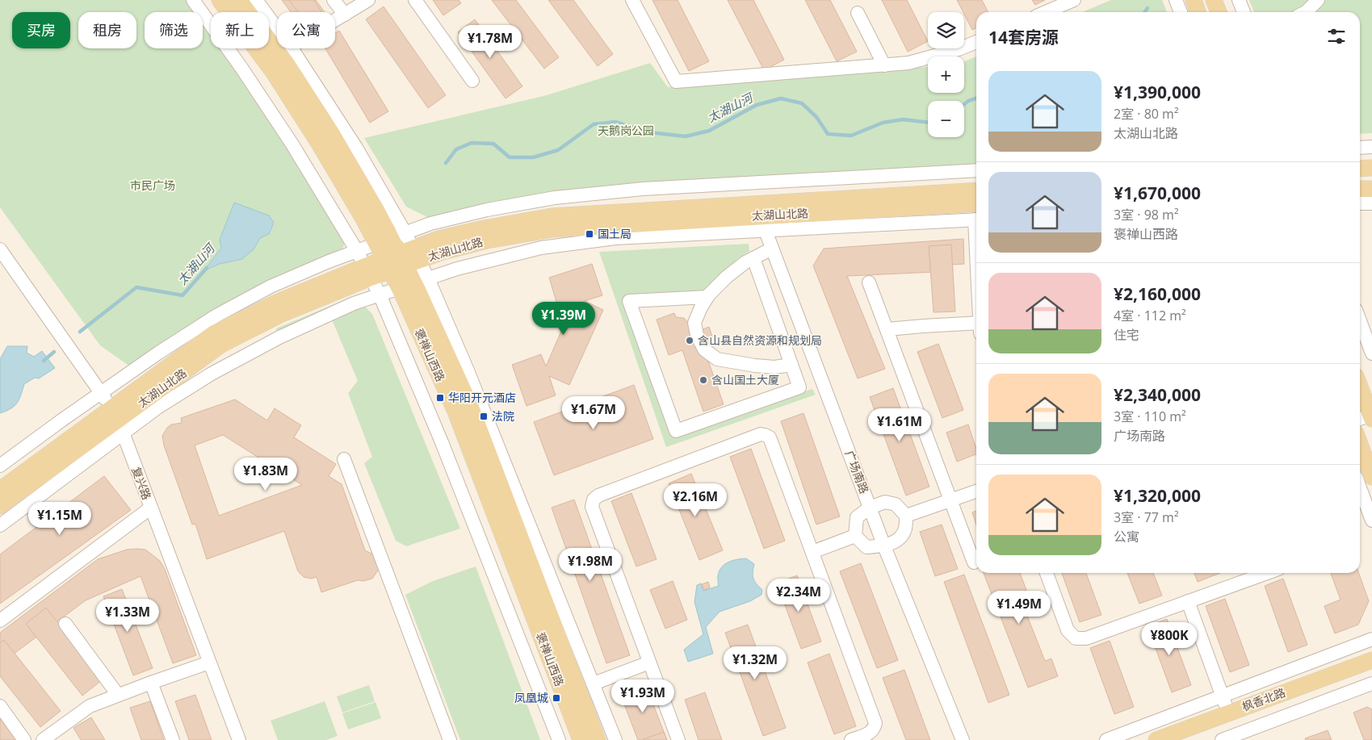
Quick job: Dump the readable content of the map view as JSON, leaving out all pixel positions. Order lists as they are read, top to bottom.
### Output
{
  "streets": {
    "main road": ["太湖山北路", "褒禅山西路", "枫香北路"],
    "street": ["广场南路", "复兴路"]
  },
  "crossings": [
    ["太湖山北路", "褒禅山西路"],
    ["太湖山北路", "广场南路"],
    ["太湖山北路", "复兴路"]
  ],
  "water": ["太湖山河"],
  "parks": ["天鹅岗公园", "市民广场"],
  "places": {
    "transit": [
      "国土局",
      "华阳开元酒店",
      "法院",
      "凤凰城"
    ],
    "other": ["含山县自然资源和规划局", "含山国土大厦"]
  },
  "page": {
    "map_buttons": ["+", "−"],
    "chip": [
      "买房",
      "租房",
      "筛选",
      "新上",
      "公寓"
    ],
    "heading": "14套房源",
    "price": [
      "¥1.78M",
      "¥1.39M",
      "¥1.67M",
      "¥1.61M",
      "¥1.83M",
      "¥2.16M",
      "¥1.15M",
      "¥1.98M",
      "¥2.34M",
      "¥1.49M",
      "¥1.33M",
      "¥800K",
      "¥1.32M",
      "¥1.93M"
    ],
    "list": [
      {
        "name": "¥1,390,000",
        "note": "2室 · 80 m² · 太湖山北路"
      },
      {
        "name": "¥1,670,000",
        "note": "3室 · 98 m² · 褒禅山西路"
      },
      {
        "name": "¥2,160,000",
        "note": "4室 · 112 m² · 住宅"
      },
      {
        "name": "¥2,340,000",
        "note": "3室 · 110 m² · 广场南路"
      },
      {
        "name": "¥1,320,000",
        "note": "3室 · 77 m² · 公寓"
      }
    ]
  }
}
